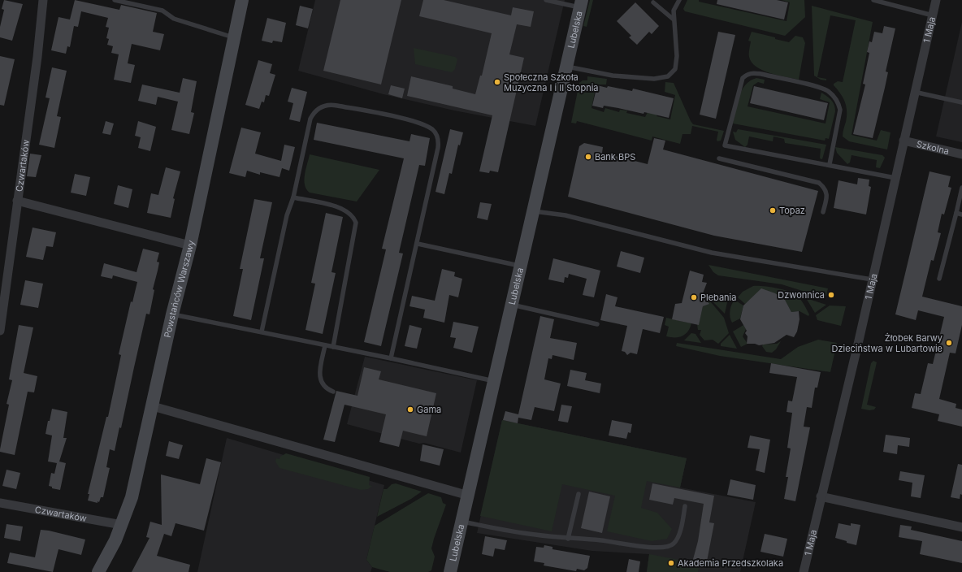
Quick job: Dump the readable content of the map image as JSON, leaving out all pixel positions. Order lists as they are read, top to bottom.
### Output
{
  "streets": {
    "street": [
      "Lubelska",
      "1 Maja",
      "Szkolna",
      "Czwartaków",
      "Powstańców Warszawy"
    ]
  },
  "crossings": [
    ["1 Maja", "Szkolna"],
    ["Czwartaków", "Powstańców Warszawy"]
  ],
  "places": [
    "Społeczna Szkoła Muzyczna I i II Stopnia",
    "Bank BPS",
    "Topaz",
    "Dzwonnica",
    "Plebania",
    "Żłobek Barwy Dzieciństwa w Lubartowie",
    "Gama",
    "Akademia Przedszkolaka"
  ]
}
